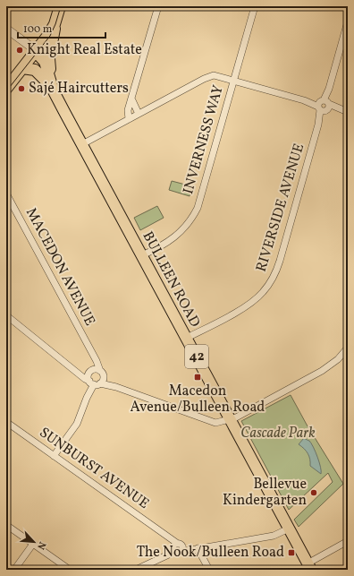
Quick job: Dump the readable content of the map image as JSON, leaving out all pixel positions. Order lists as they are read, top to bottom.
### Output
{
  "streets": {
    "main road": ["BULLEEN ROAD", "42"],
    "street": [
      "INVERNESS WAY",
      "RIVERSIDE AVENUE",
      "MACEDON AVENUE",
      "SUNBURST AVENUE"
    ]
  },
  "crossings": [
    ["INVERNESS WAY", "BULLEEN ROAD"],
    ["RIVERSIDE AVENUE", "BULLEEN ROAD"],
    ["MACEDON AVENUE", "BULLEEN ROAD"]
  ],
  "parks": ["Cascade Park"],
  "places": {
    "other": ["Knight Real Estate", "Sajé Haircutters", "Bellevue Kindergarten"],
    "transit": ["Macedon Avenue/Bulleen Road", "The Nook/Bulleen Road"]
  },
  "scale_bar": "100 m",
  "north": "bottom right"
}
